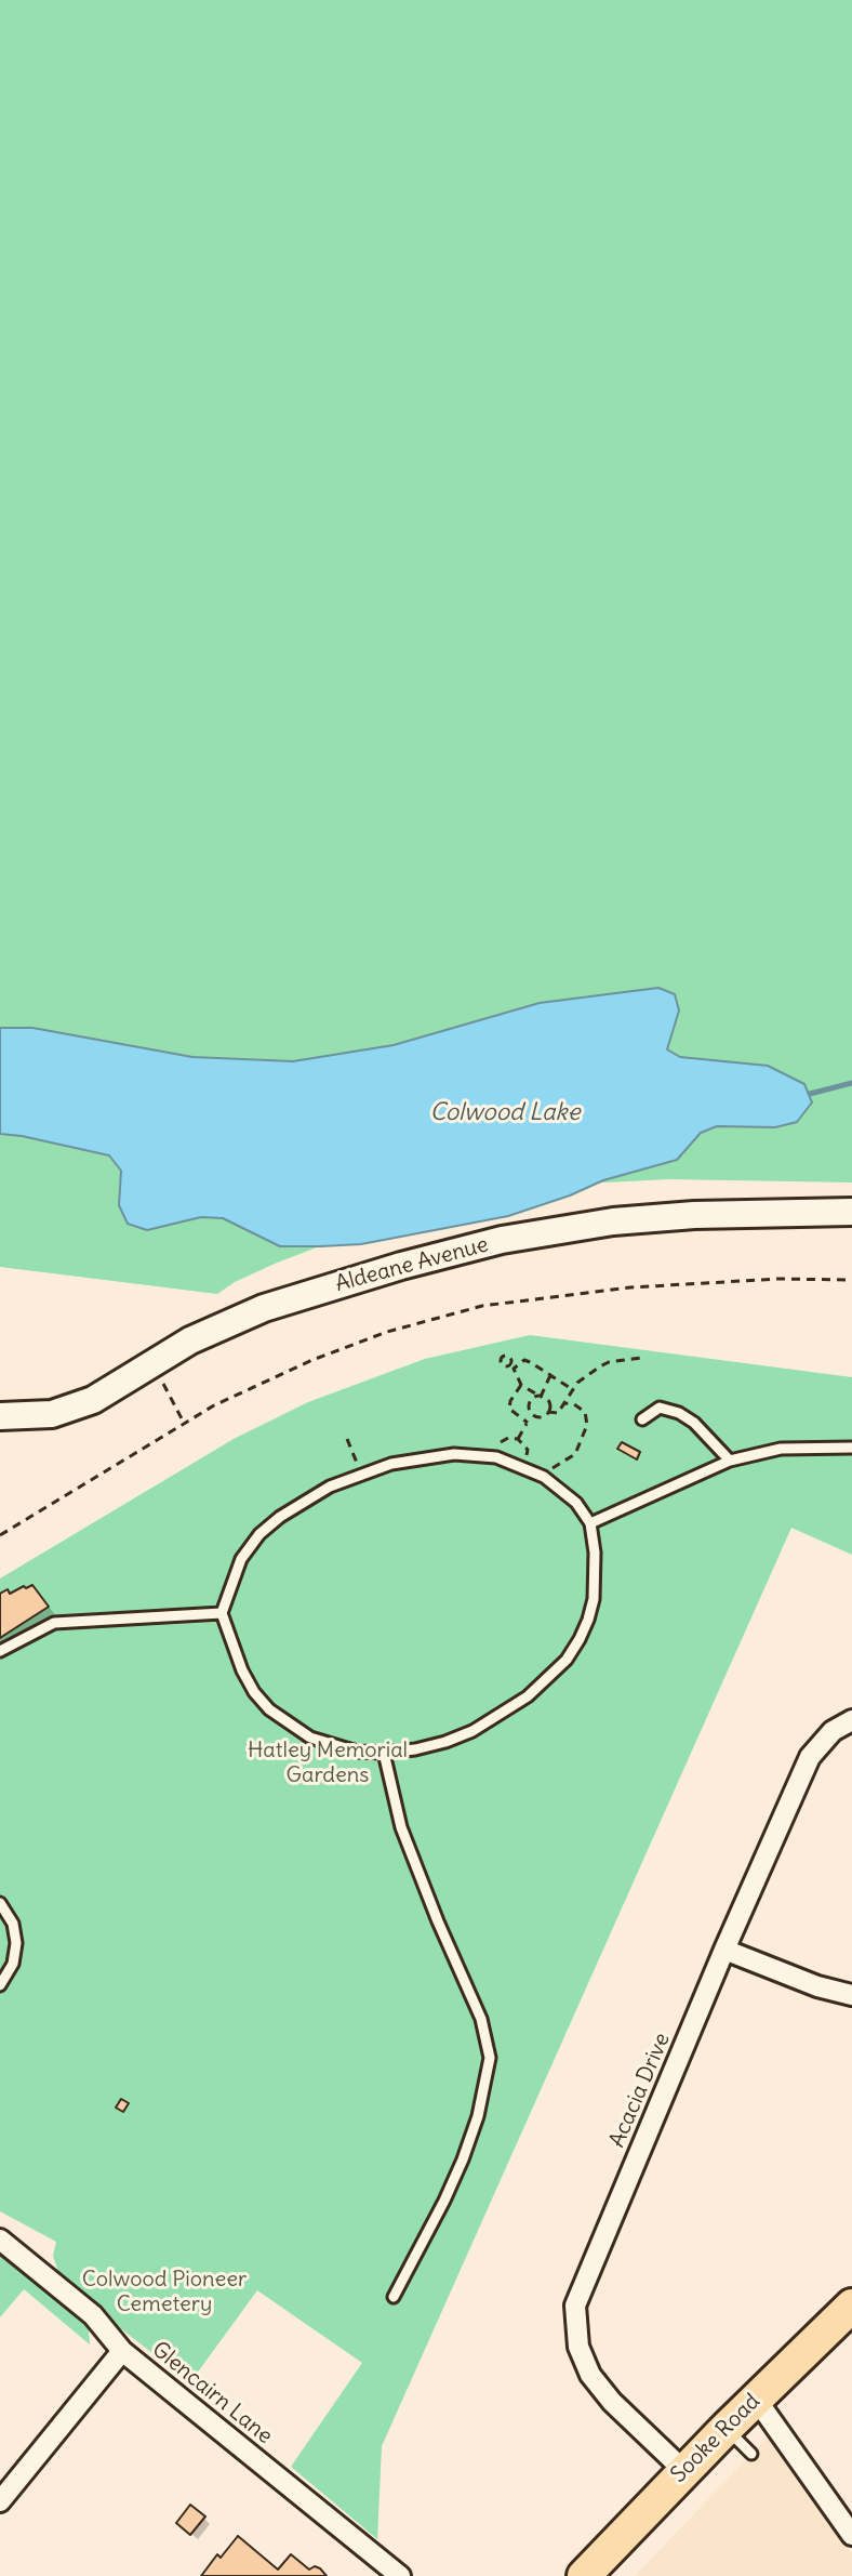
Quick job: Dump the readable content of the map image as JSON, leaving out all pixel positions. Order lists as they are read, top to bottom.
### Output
{
  "streets": {
    "main road": ["Sooke Road"],
    "street": ["Aldeane Avenue", "Acacia Drive", "Glencairn Lane"]
  },
  "crossings": [
    ["Acacia Drive", "Sooke Road"]
  ],
  "water": ["Colwood Lake"],
  "parks": ["Hatley Memorial Gardens", "Colwood Pioneer Cemetery"]
}
